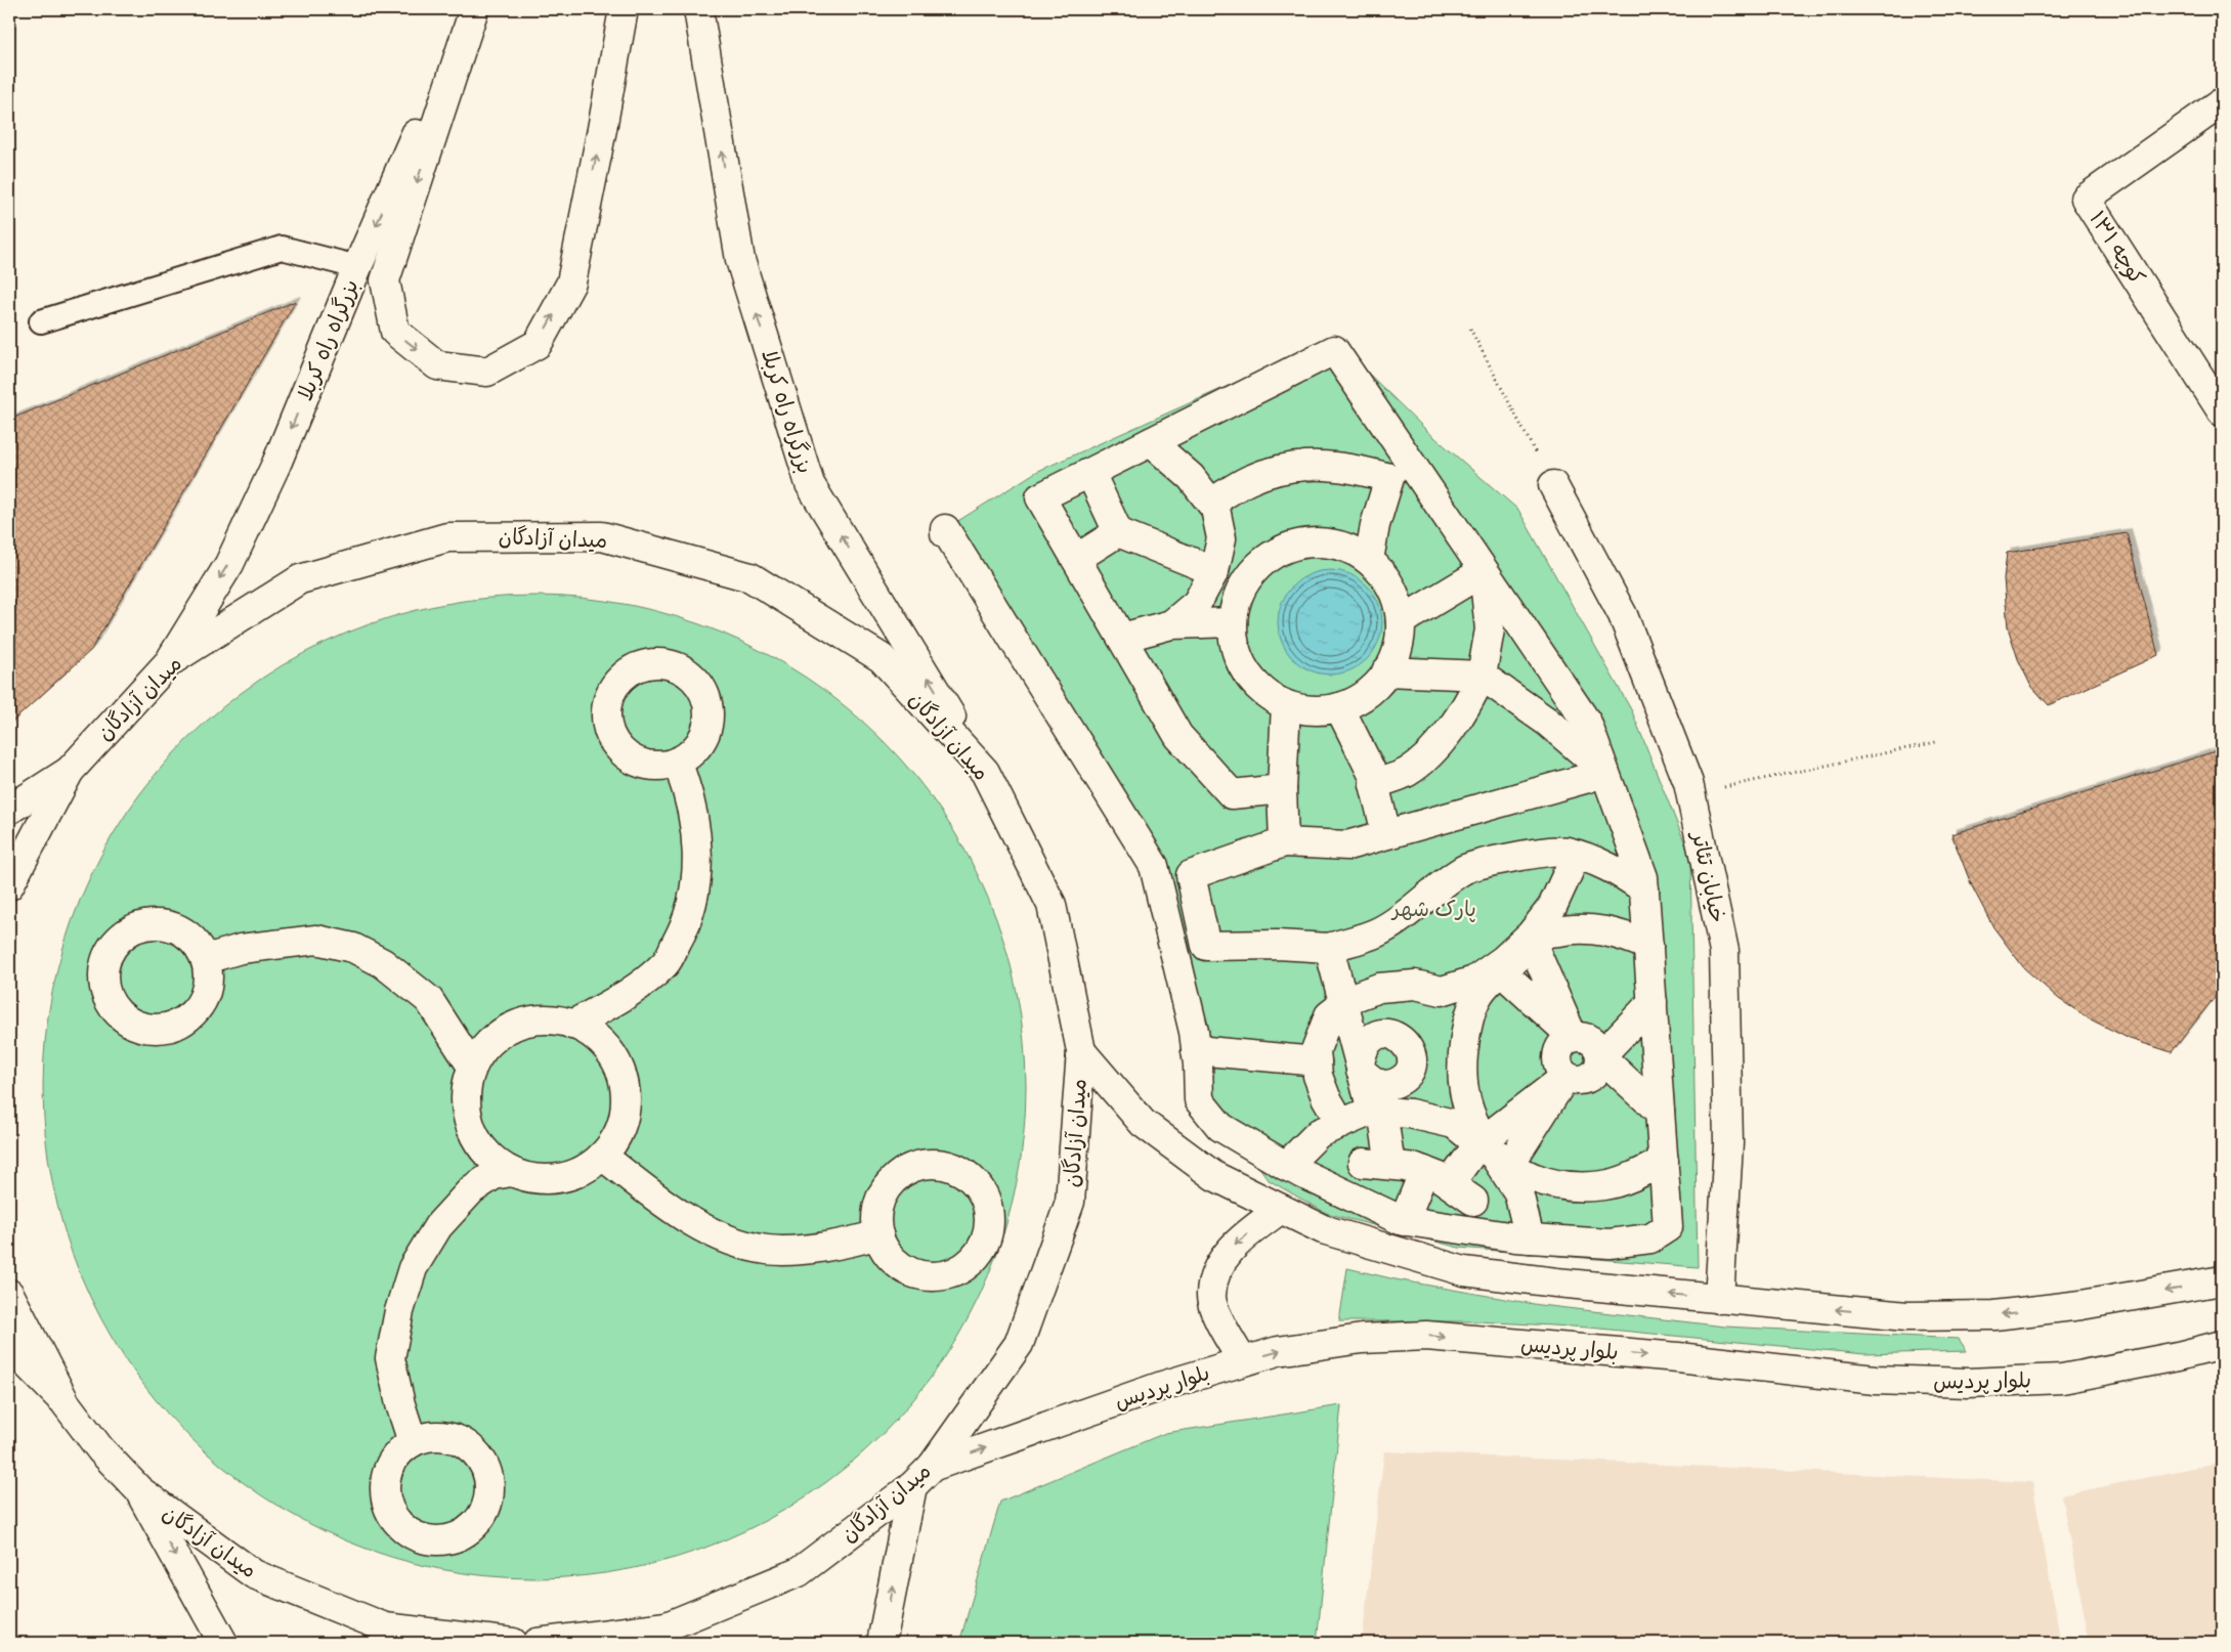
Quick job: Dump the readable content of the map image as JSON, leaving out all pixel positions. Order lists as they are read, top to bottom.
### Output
{
  "streets": {
    "main road": [
      "کوچه ۱۳۱",
      "بزرگراه راه کربلا",
      "میدان آزادگان",
      "خیابان تئاتر",
      "بلوار پردیس"
    ]
  },
  "crossings": [
    ["بزرگراه راه کربلا", "میدان آزادگان"],
    ["میدان آزادگان", "بلوار پردیس"]
  ],
  "parks": ["پارک شهر"]
}
